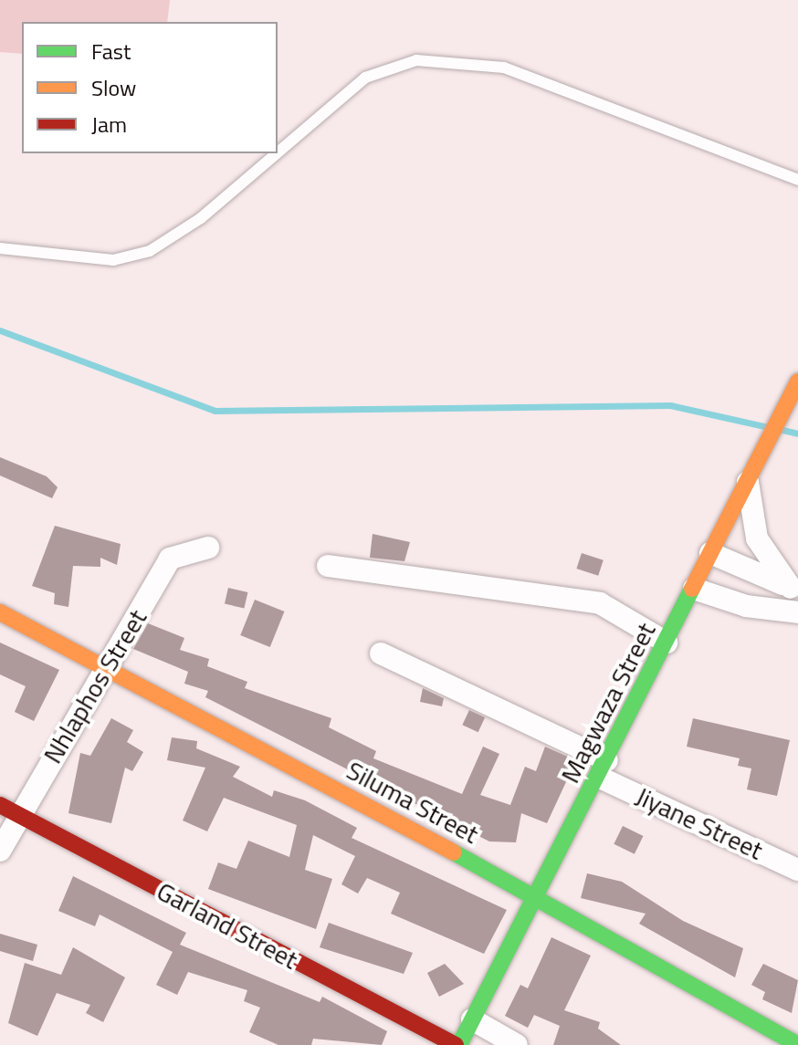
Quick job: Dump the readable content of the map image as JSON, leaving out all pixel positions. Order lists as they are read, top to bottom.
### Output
{
  "streets": {
    "street": [
      "Nhlaphos Street",
      "Magwaza Street",
      "Siluma Street",
      "Jiyane Street",
      "Garland Street"
    ]
  },
  "crossings": [
    ["Nhlaphos Street", "Siluma Street"],
    ["Nhlaphos Street", "Garland Street"],
    ["Magwaza Street", "Siluma Street"],
    ["Magwaza Street", "Jiyane Street"],
    ["Magwaza Street", "Garland Street"]
  ],
  "legend": ["Fast", "Slow", "Jam"]
}
